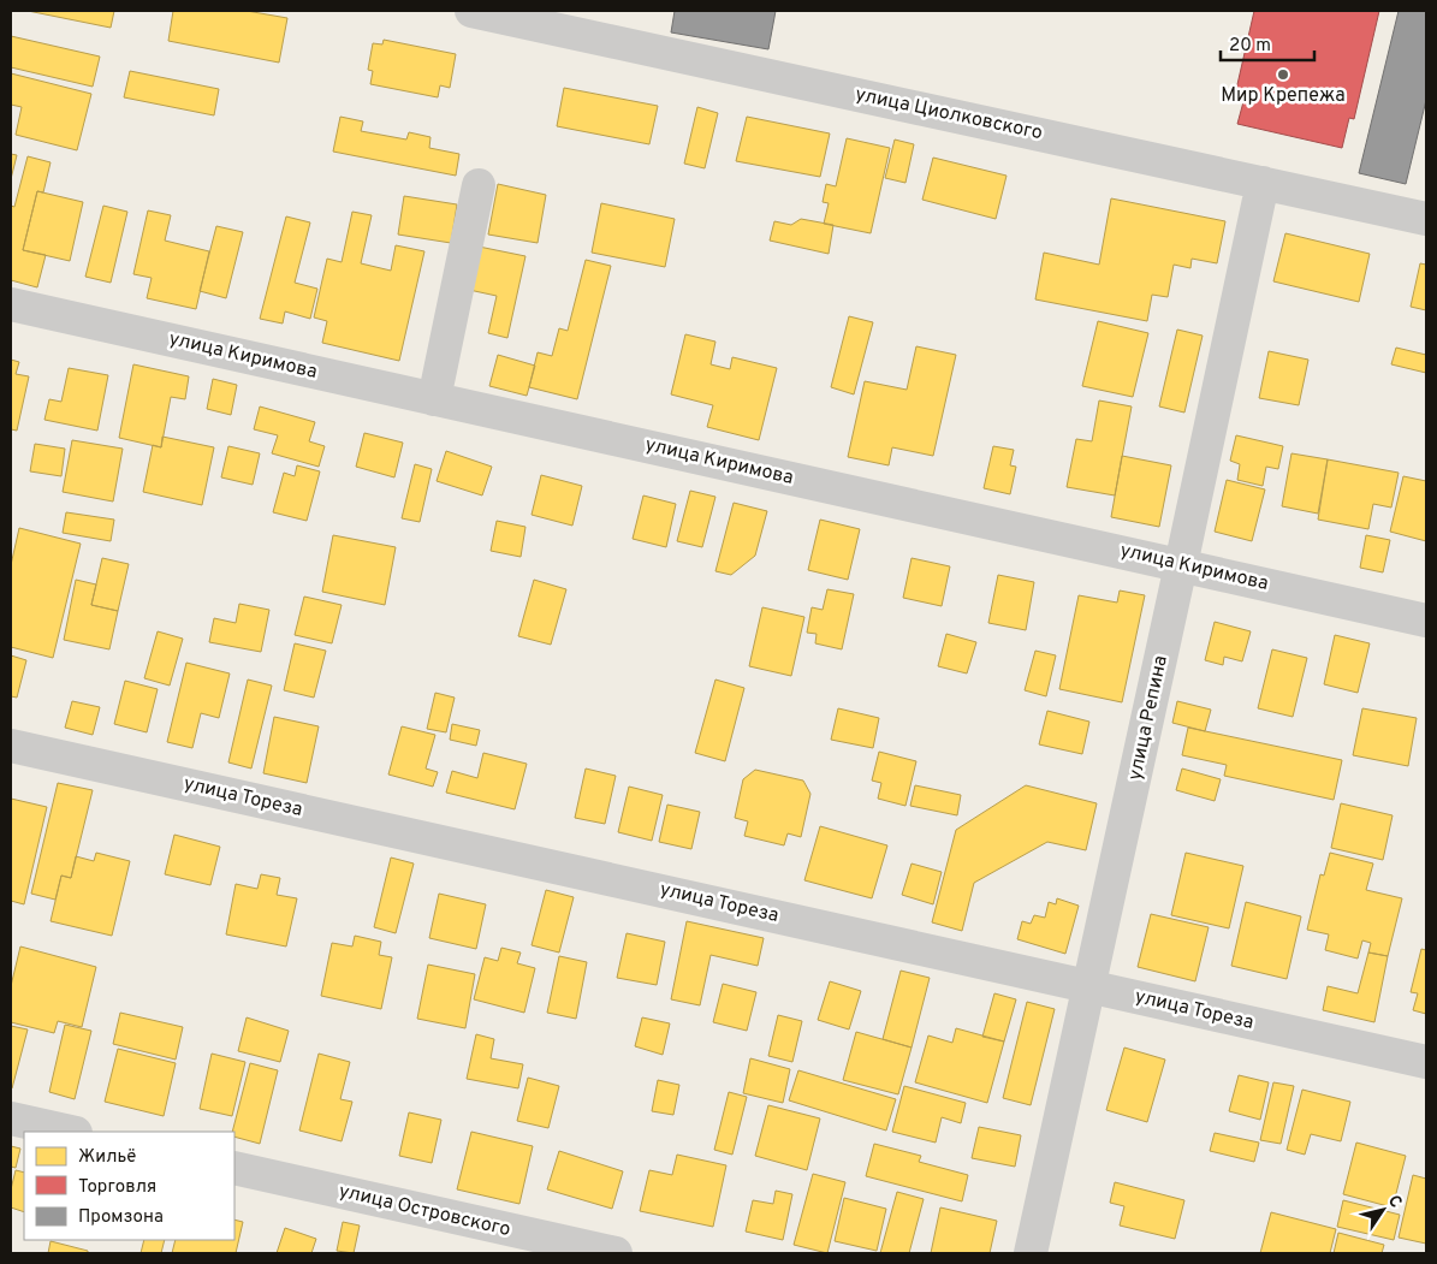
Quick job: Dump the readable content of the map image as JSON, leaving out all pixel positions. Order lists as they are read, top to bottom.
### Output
{
  "streets": {
    "street": [
      "улица Циолковского",
      "улица Киримова",
      "улица Репина",
      "улица Тореза",
      "улица Островского"
    ]
  },
  "crossings": [
    ["улица Циолковского", "улица Репина"],
    ["улица Киримова", "улица Репина"],
    ["улица Репина", "улица Тореза"]
  ],
  "places": ["Мир Крепежа"],
  "legend": ["Жильё", "Торговля", "Промзона"],
  "scale_bar": "20 m",
  "north": "top right"
}
